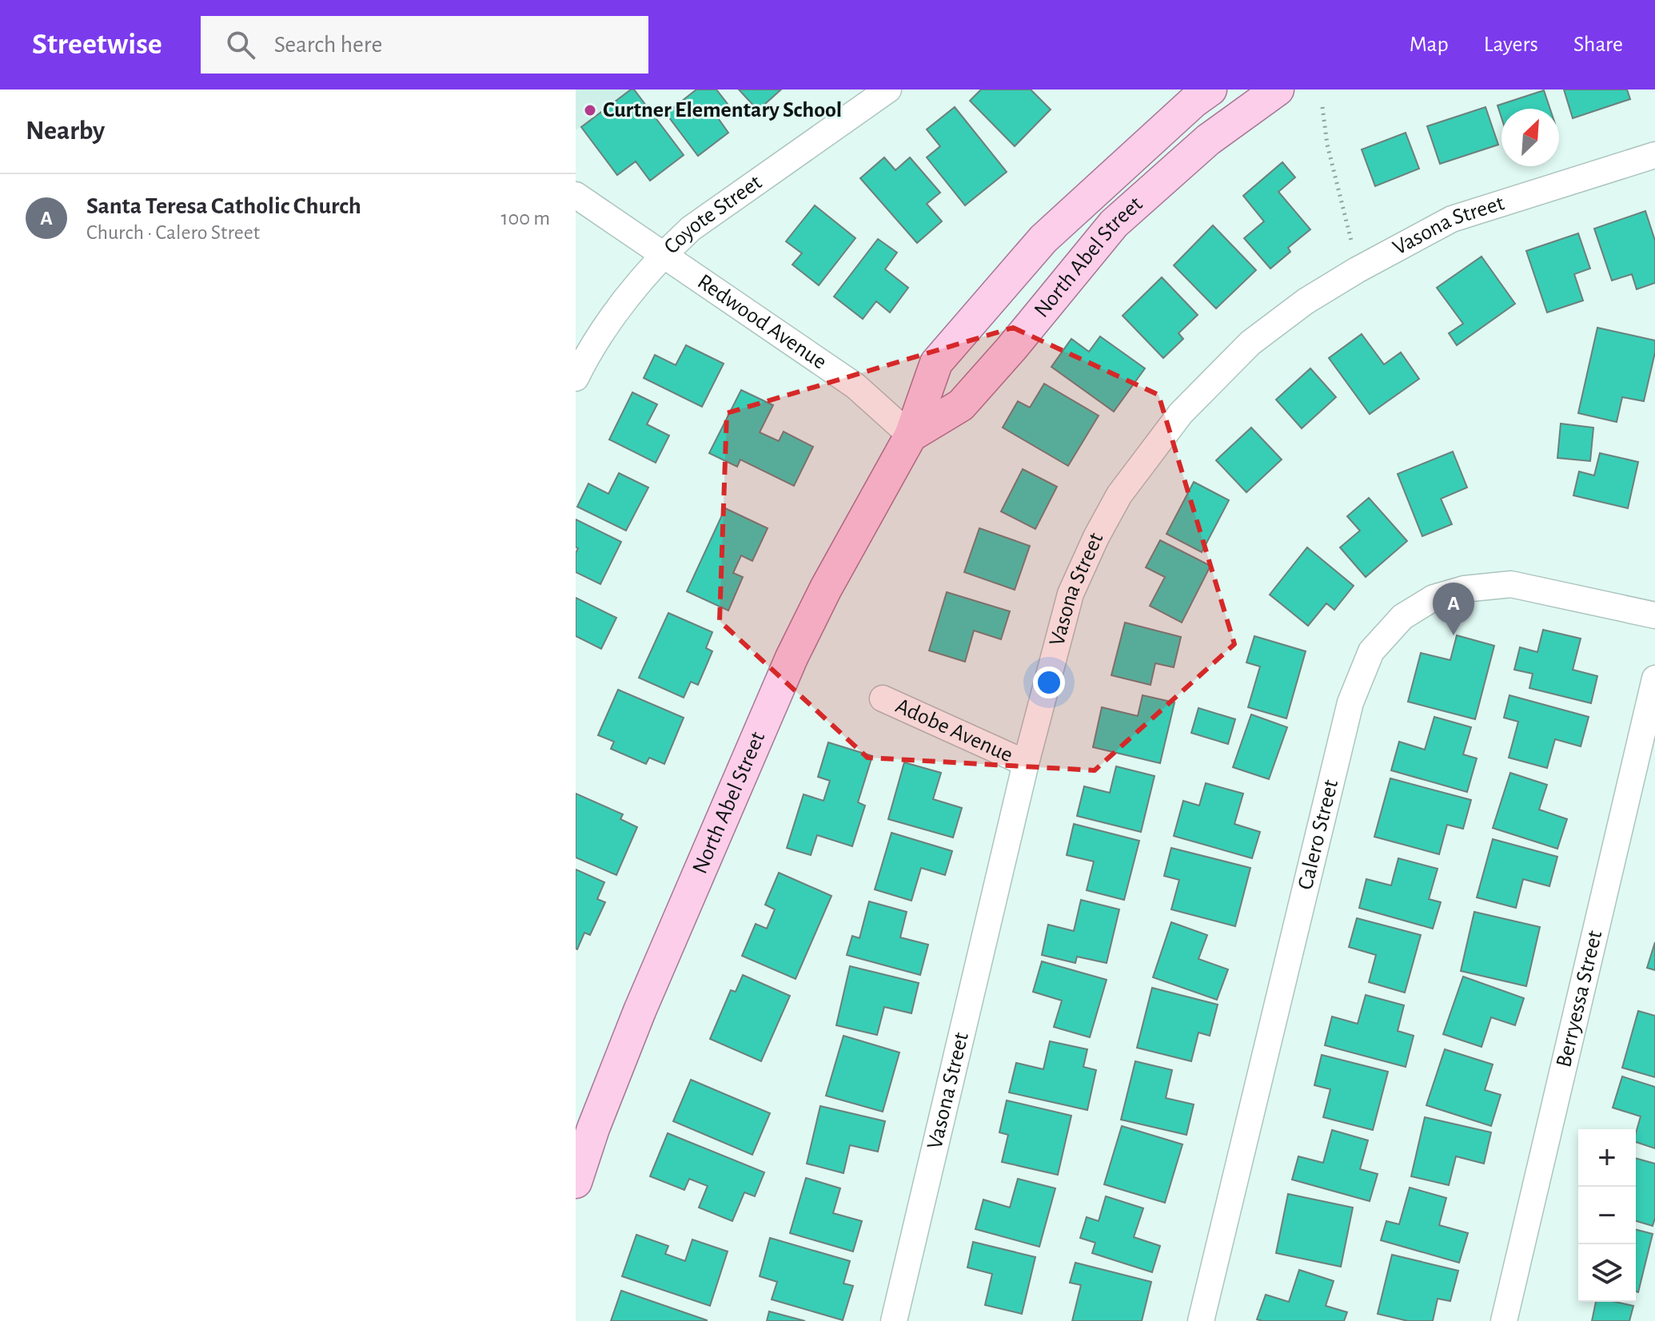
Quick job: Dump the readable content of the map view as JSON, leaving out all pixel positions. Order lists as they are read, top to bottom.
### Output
{
  "streets": {
    "main road": ["North Abel Street"],
    "street": [
      "Coyote Street",
      "Vasona Street",
      "Redwood Avenue",
      "Adobe Avenue",
      "Calero Street",
      "Berryessa Street"
    ]
  },
  "crossings": [
    ["Coyote Street", "Redwood Avenue"],
    ["Vasona Street", "Adobe Avenue"],
    ["North Abel Street", "Redwood Avenue"]
  ],
  "places": ["Curtner Elementary School"],
  "north": "top right",
  "page": {
    "header": "Streetwise",
    "search": "Search here",
    "nav": ["Map", "Layers", "Share"],
    "heading": "Nearby",
    "list": [
      {
        "mark": "A",
        "name": "Santa Teresa Catholic Church",
        "note": "Church · Calero Street",
        "value": "100 m"
      }
    ],
    "pins": "A",
    "map_buttons": ["+", "−"]
  }
}
